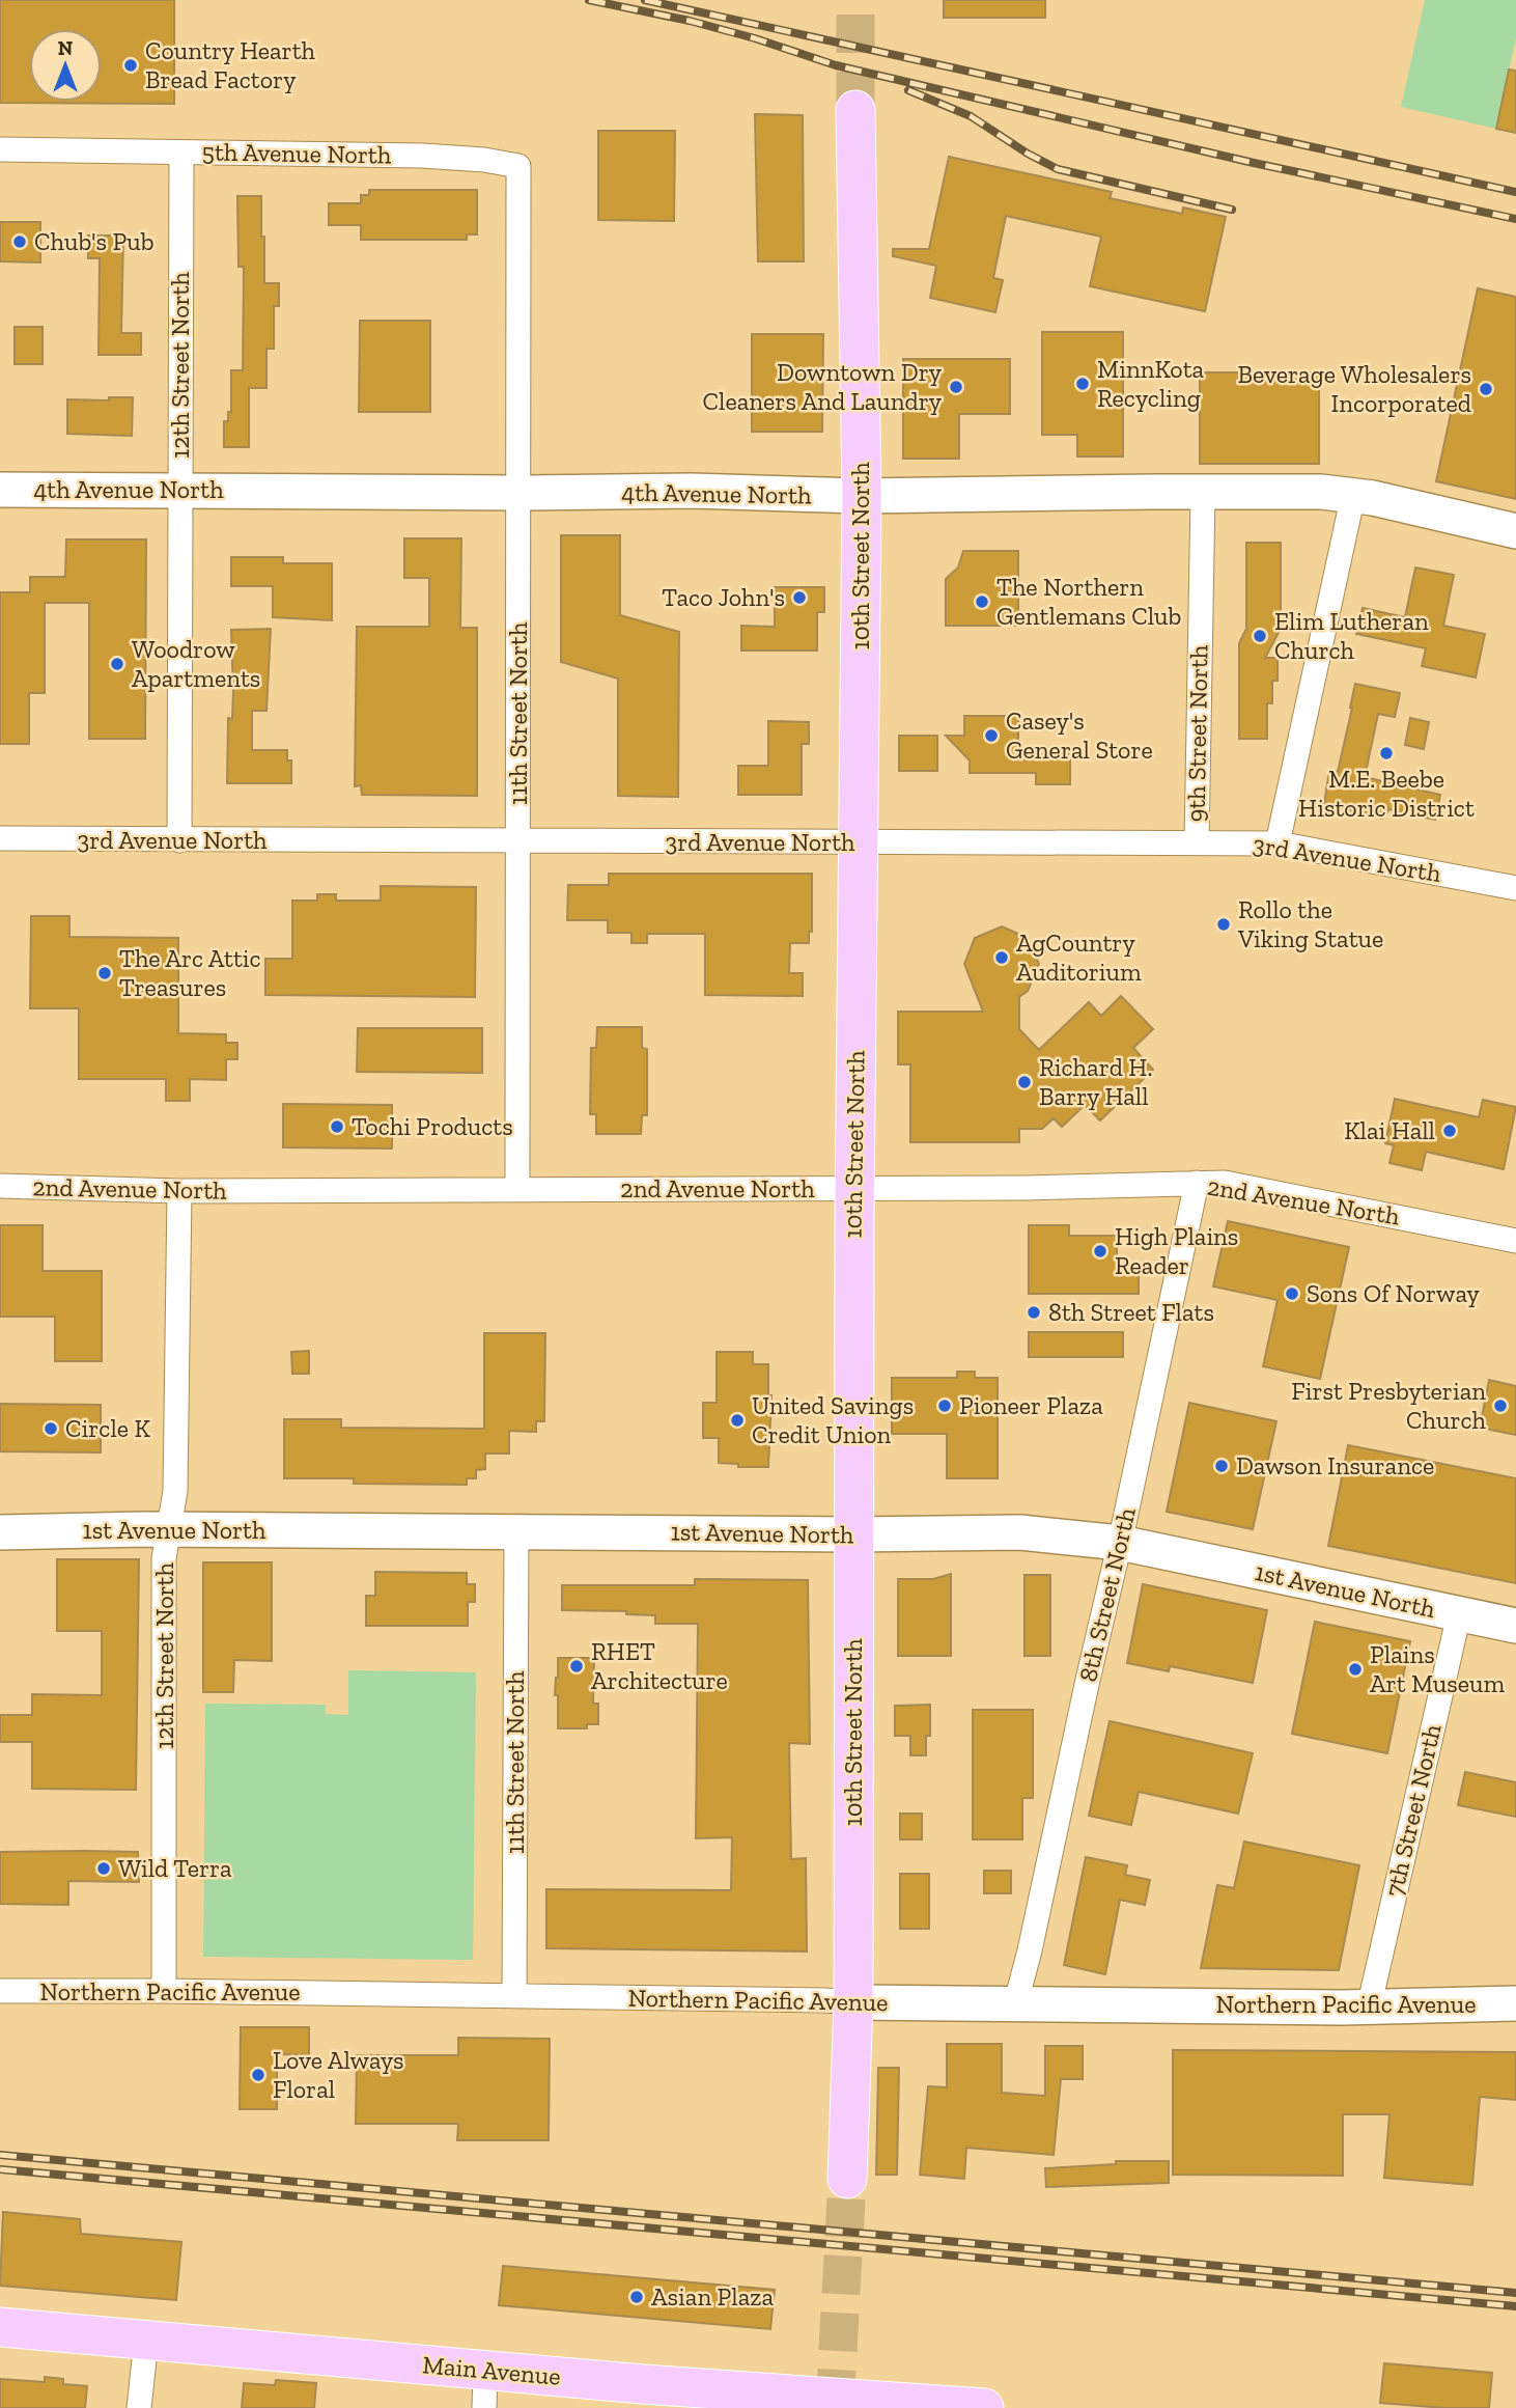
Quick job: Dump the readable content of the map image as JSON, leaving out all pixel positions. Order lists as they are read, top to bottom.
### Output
{
  "streets": {
    "main road": ["10th Street North", "Main Avenue"],
    "street": [
      "5th Avenue North",
      "12th Street North",
      "4th Avenue North",
      "11th Street North",
      "9th Street North",
      "3rd Avenue North",
      "2nd Avenue North",
      "1st Avenue North",
      "8th Street North",
      "7th Street North",
      "Northern Pacific Avenue"
    ]
  },
  "crossings": [
    ["5th Avenue North", "12th Street North"],
    ["5th Avenue North", "11th Street North"],
    ["12th Street North", "4th Avenue North"],
    ["12th Street North", "3rd Avenue North"],
    ["12th Street North", "2nd Avenue North"],
    ["12th Street North", "1st Avenue North"],
    ["12th Street North", "Northern Pacific Avenue"],
    ["4th Avenue North", "10th Street North"],
    ["4th Avenue North", "11th Street North"],
    ["4th Avenue North", "9th Street North"],
    ["10th Street North", "3rd Avenue North"],
    ["10th Street North", "2nd Avenue North"],
    ["10th Street North", "1st Avenue North"],
    ["10th Street North", "Northern Pacific Avenue"],
    ["11th Street North", "3rd Avenue North"],
    ["11th Street North", "2nd Avenue North"],
    ["11th Street North", "1st Avenue North"],
    ["11th Street North", "Northern Pacific Avenue"],
    ["9th Street North", "3rd Avenue North"],
    ["2nd Avenue North", "8th Street North"],
    ["1st Avenue North", "8th Street North"],
    ["1st Avenue North", "7th Street North"],
    ["8th Street North", "Northern Pacific Avenue"],
    ["7th Street North", "Northern Pacific Avenue"]
  ],
  "places": [
    "Country Hearth Bread Factory",
    "Chub's Pub",
    "MinnKota Recycling",
    "Downtown Dry Cleaners And Laundry",
    "Beverage Wholesalers Incorporated",
    "Taco John's",
    "The Northern Gentlemans Club",
    "Elim Lutheran Church",
    "Woodrow Apartments",
    "Casey's General Store",
    "M.E. Beebe Historic District",
    "Rollo the Viking Statue",
    "AgCountry Auditorium",
    "The Arc Attic Treasures",
    "Richard H. Barry Hall",
    "Tochi Products",
    "Klai Hall",
    "High Plains Reader",
    "Sons Of Norway",
    "8th Street Flats",
    "Pioneer Plaza",
    "First Presbyterian Church",
    "United Savings Credit Union",
    "Circle K",
    "Dawson Insurance",
    "RHET Architecture",
    "Plains Art Museum",
    "Wild Terra",
    "Love Always Floral",
    "Asian Plaza"
  ],
  "north": "top"
}
